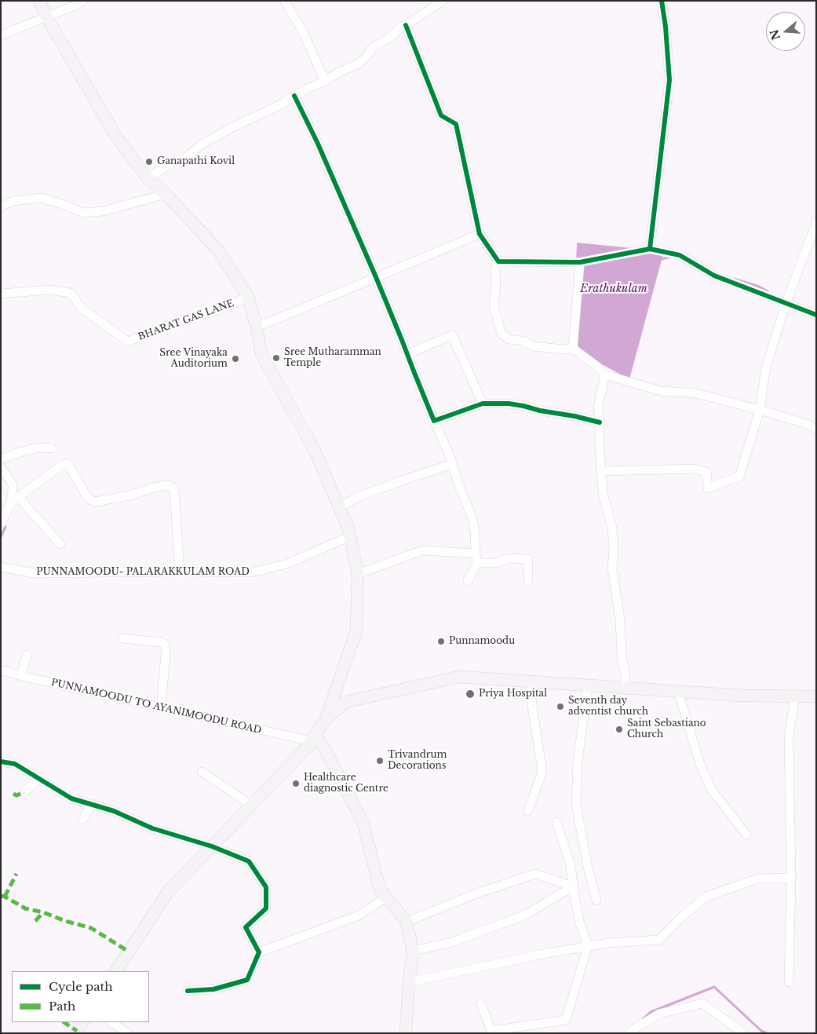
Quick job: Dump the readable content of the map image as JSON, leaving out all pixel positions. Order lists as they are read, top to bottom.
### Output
{
  "streets": {
    "street": ["BHARAT GAS LANE", "PUNNAMOODU- PALARAKKULAM ROAD", "PUNNAMOODU TO AYANIMOODU ROAD"]
  },
  "water": ["Erathukulam"],
  "places": [
    "Ganapathi Kovil",
    "Sree Mutharamman Temple",
    "Sree Vinayaka Auditorium",
    "Punnamoodu",
    "Priya Hospital",
    "Seventh day adventist church",
    "Saint Sebastiano Church",
    "Trivandrum Decorations",
    "Healthcare diagnostic Centre"
  ],
  "legend": ["Cycle path", "Path"],
  "north": "left"
}
